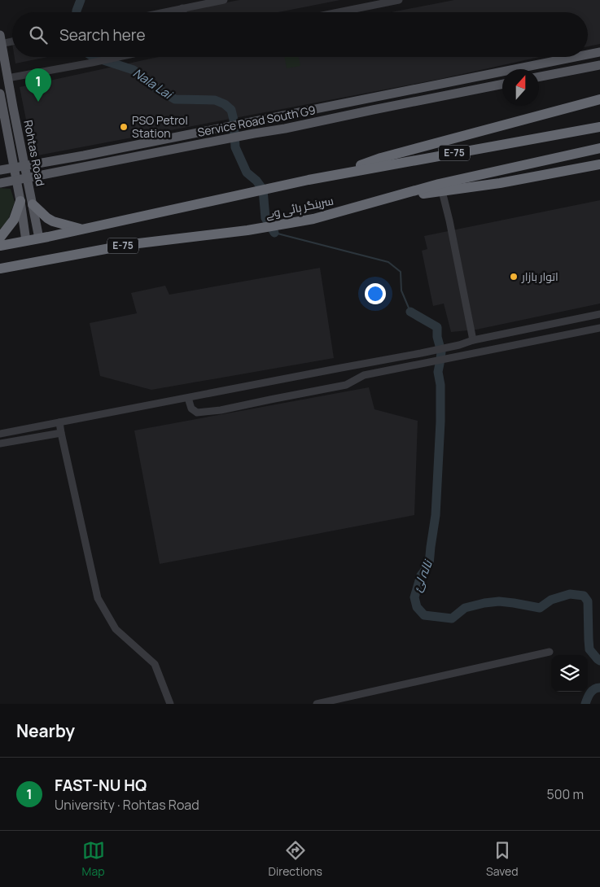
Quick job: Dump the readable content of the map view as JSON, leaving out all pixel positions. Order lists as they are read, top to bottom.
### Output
{
  "streets": {
    "highway": ["E-75", "سرینگر ہائی وے"],
    "main road": ["Service Road South G9", "Rohtas Road"]
  },
  "crossings": [
    ["Service Road South G9", "Rohtas Road"],
    ["Rohtas Road", "E-75"]
  ],
  "water": ["Nala Lai", "نالہ لئ"],
  "places": ["PSO Petrol Station", "اتوار بازار"],
  "north": "top",
  "page": {
    "search": "Search here",
    "pins": "1",
    "heading": "Nearby",
    "list": [
      {
        "mark": "1",
        "name": "FAST-NU HQ",
        "note": "University · Rohtas Road",
        "value": "500 m"
      }
    ],
    "nav": ["Map", "Directions", "Saved"]
  }
}
